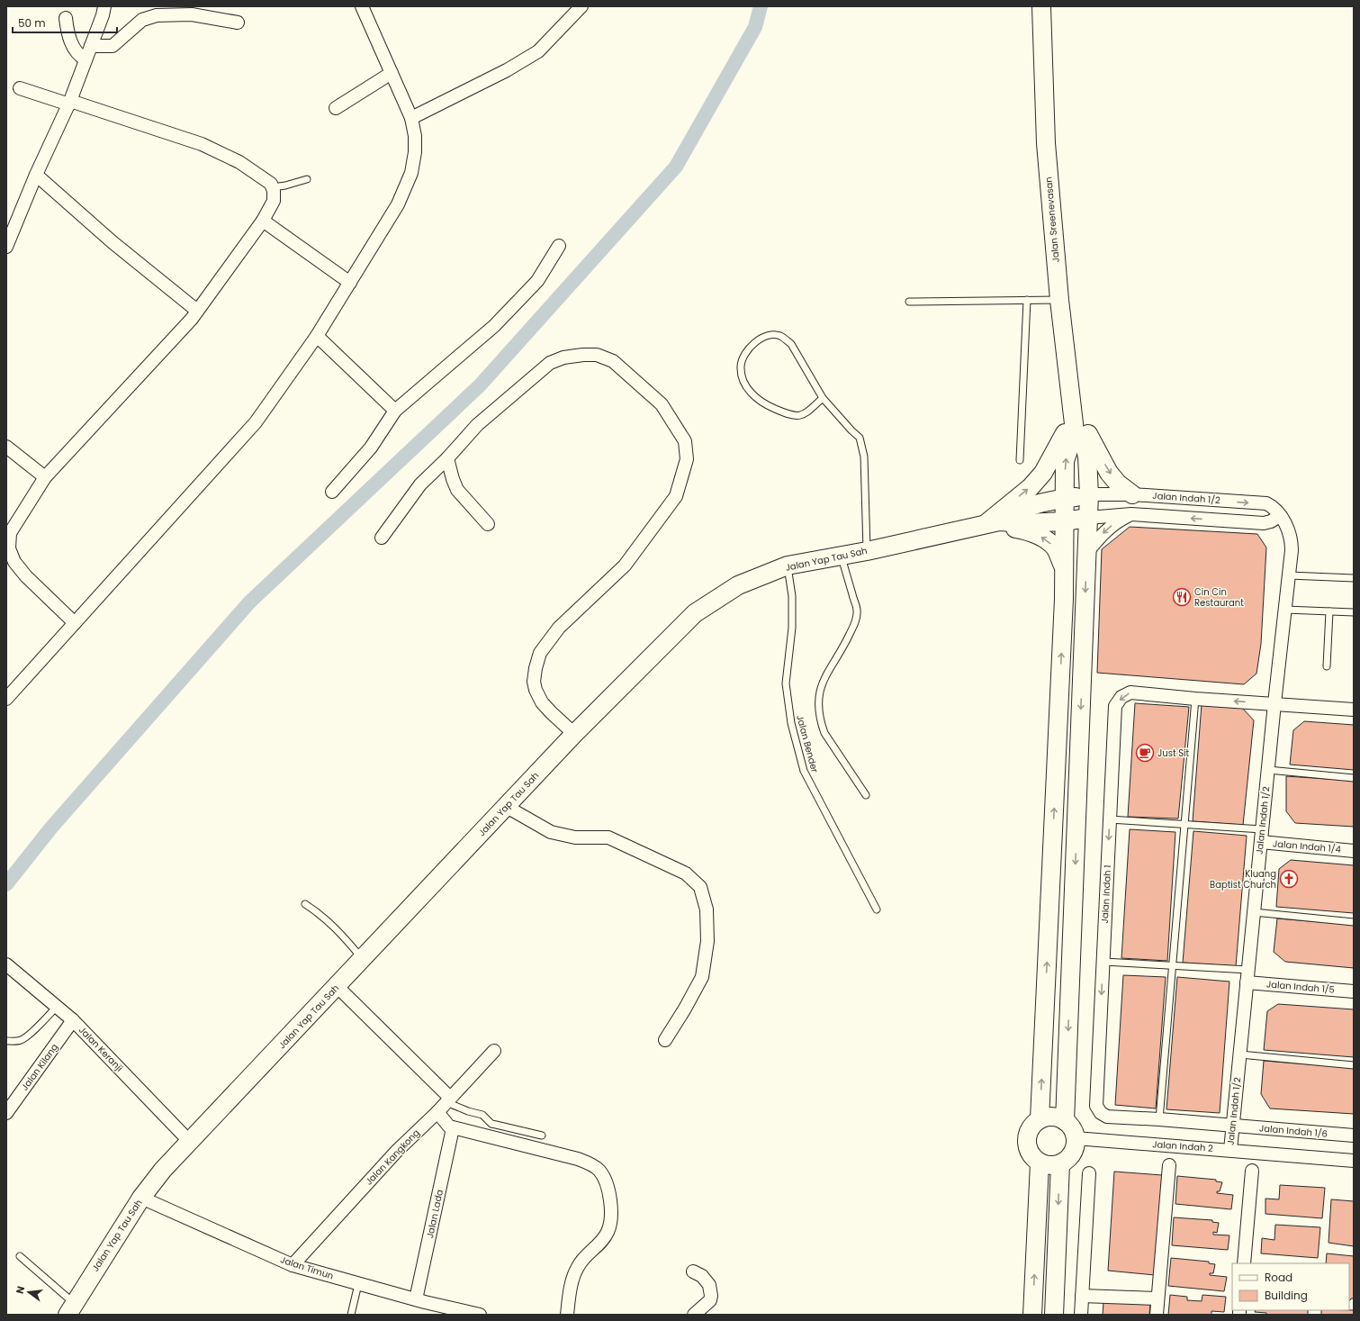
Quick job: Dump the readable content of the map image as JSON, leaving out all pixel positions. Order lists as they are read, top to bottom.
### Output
{
  "streets": {
    "street": [
      "Jalan Sreenevasan",
      "Jalan Indah 1/2",
      "Jalan Yap Tau Sah",
      "Jalan Indah 1/4",
      "Jalan Indah 1",
      "Jalan Indah 1/5",
      "Jalan Keranji",
      "Jalan Kilang",
      "Jalan Indah 1/6",
      "Jalan Indah 2",
      "Jalan Kangkong",
      "Jalan Lada",
      "Jalan Timun"
    ],
    "lane": ["Jalan Bender"]
  },
  "crossings": [
    ["Jalan Indah 1/2", "Jalan Indah 1/4"],
    ["Jalan Indah 1/2", "Jalan Indah 1"],
    ["Jalan Indah 1/2", "Jalan Indah 1/5"],
    ["Jalan Indah 1/2", "Jalan Indah 1/6"],
    ["Jalan Indah 1/2", "Jalan Indah 2"],
    ["Jalan Yap Tau Sah", "Jalan Bender"],
    ["Jalan Yap Tau Sah", "Jalan Keranji"],
    ["Jalan Yap Tau Sah", "Jalan Timun"],
    ["Jalan Indah 1", "Jalan Indah 1/6"],
    ["Jalan Keranji", "Jalan Kilang"],
    ["Jalan Kangkong", "Jalan Timun"],
    ["Jalan Lada", "Jalan Timun"]
  ],
  "places": {
    "restaurant": ["Cin Cin Restaurant"],
    "cafe": ["Just Sit"],
    "church": ["Kluang Baptist Church"]
  },
  "legend": ["Road", "Building"],
  "scale_bar": "50 m",
  "north": "left"
}
